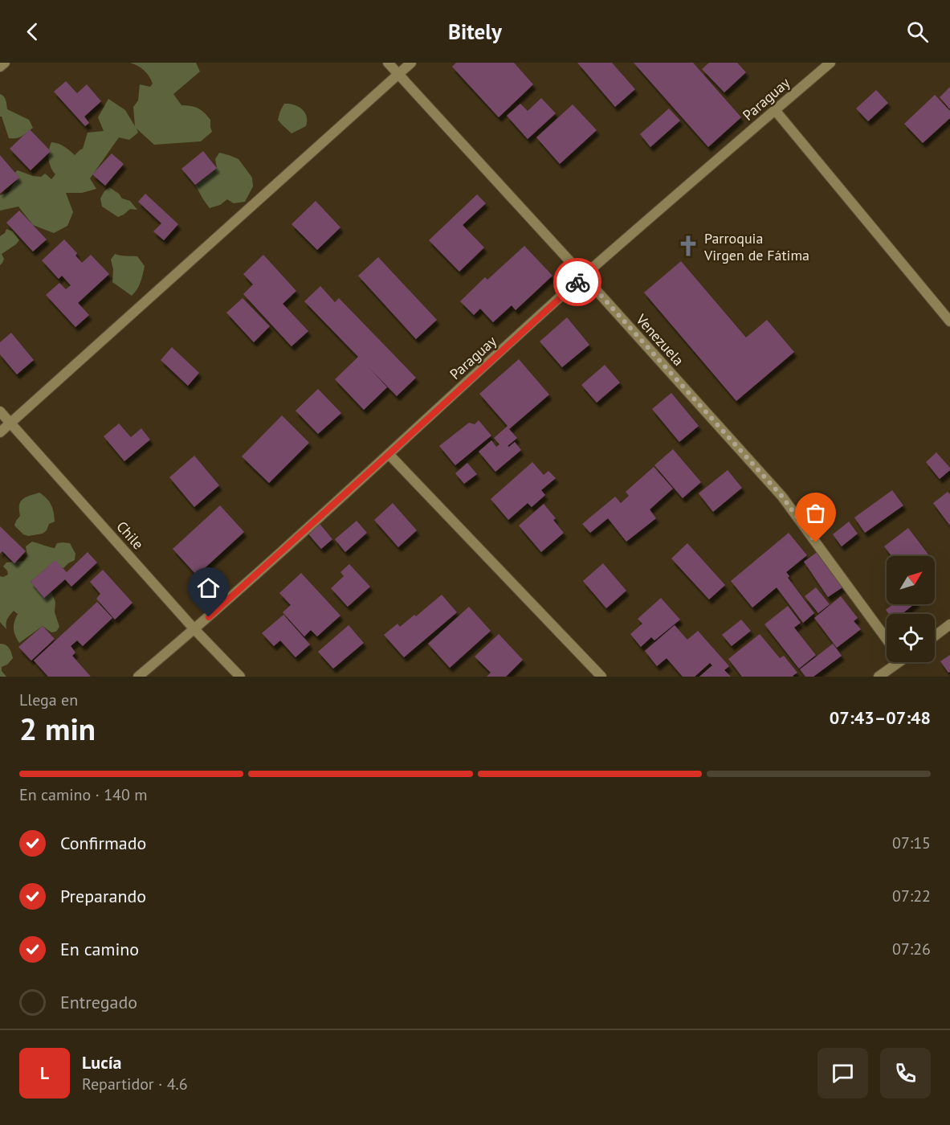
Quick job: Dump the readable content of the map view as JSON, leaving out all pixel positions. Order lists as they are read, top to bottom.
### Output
{
  "streets": {
    "street": ["Paraguay", "Venezuela", "Chile"]
  },
  "crossings": [
    ["Paraguay", "Venezuela"],
    ["Paraguay", "Chile"]
  ],
  "places": {
    "church": ["Parroquia Virgen de Fátima"]
  },
  "north": "top right",
  "page": {
    "header": "Bitely",
    "heading": ["2 min", "Llega en", "07:43–07:48"],
    "panel": ["Lucía", "Repartidor · 4.6"],
    "bar": "En camino · 140 m",
    "list": [
      ["Confirmado", "07:15"],
      ["Preparando", "07:22"],
      ["En camino", "07:26"],
      "Entregado"
    ],
    "round": "L"
  }
}
